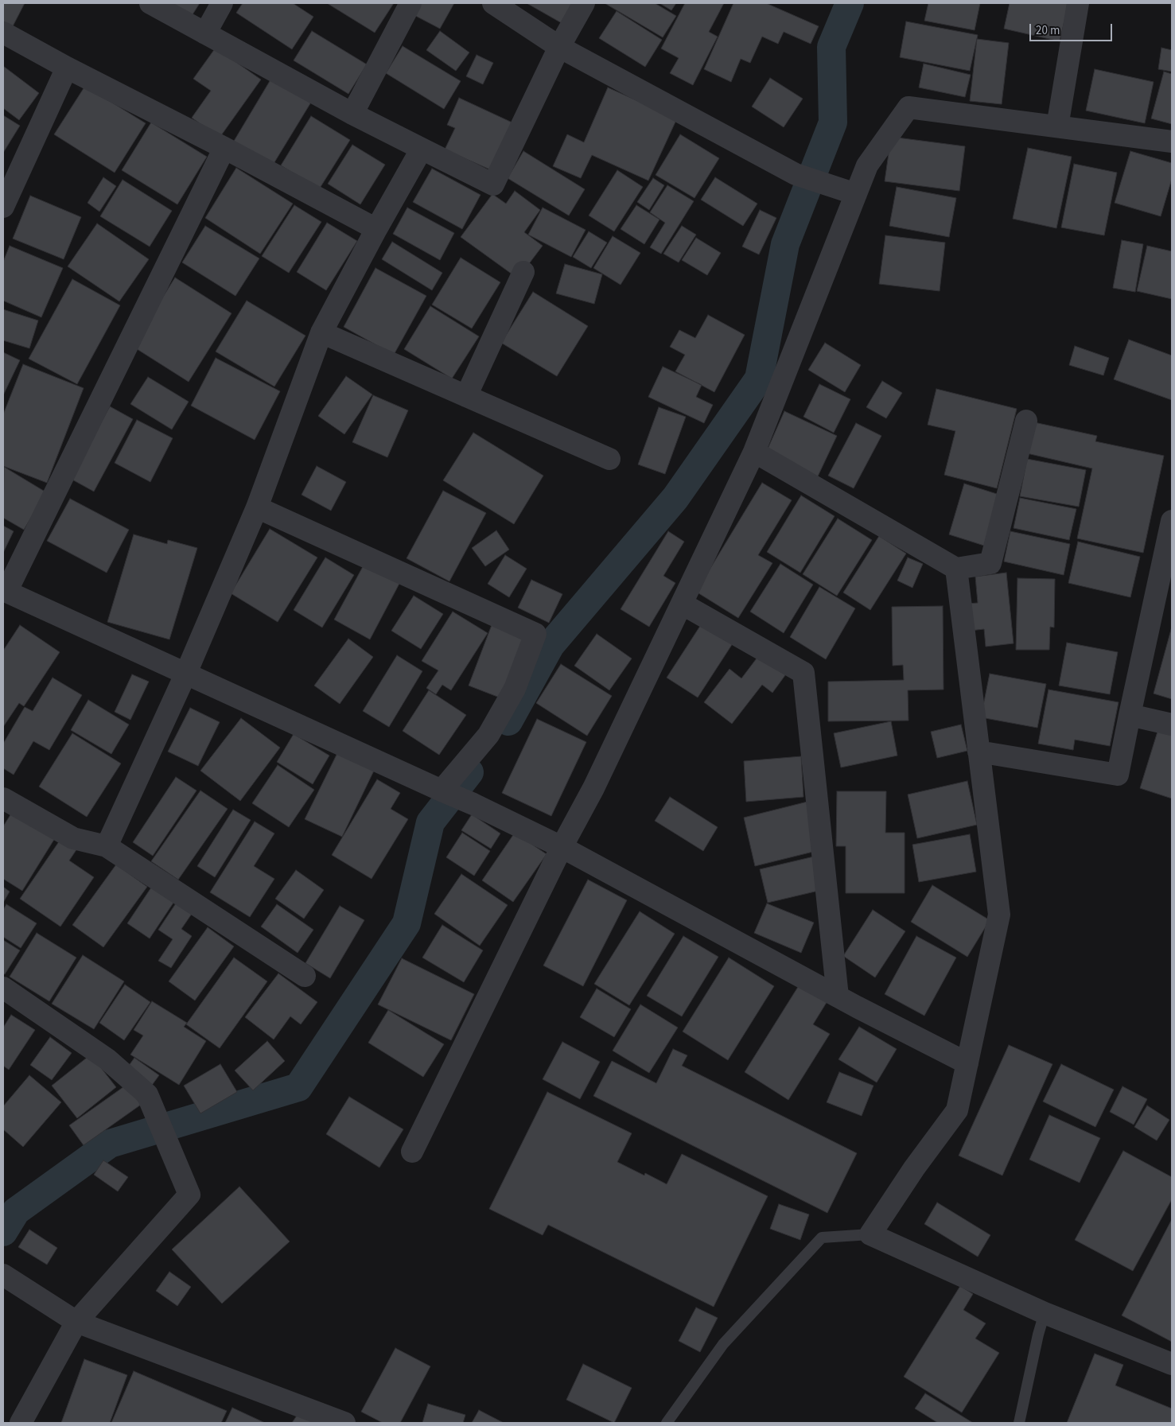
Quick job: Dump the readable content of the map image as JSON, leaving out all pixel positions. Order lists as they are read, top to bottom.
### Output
{
  "scale_bar": "20 m"
}
